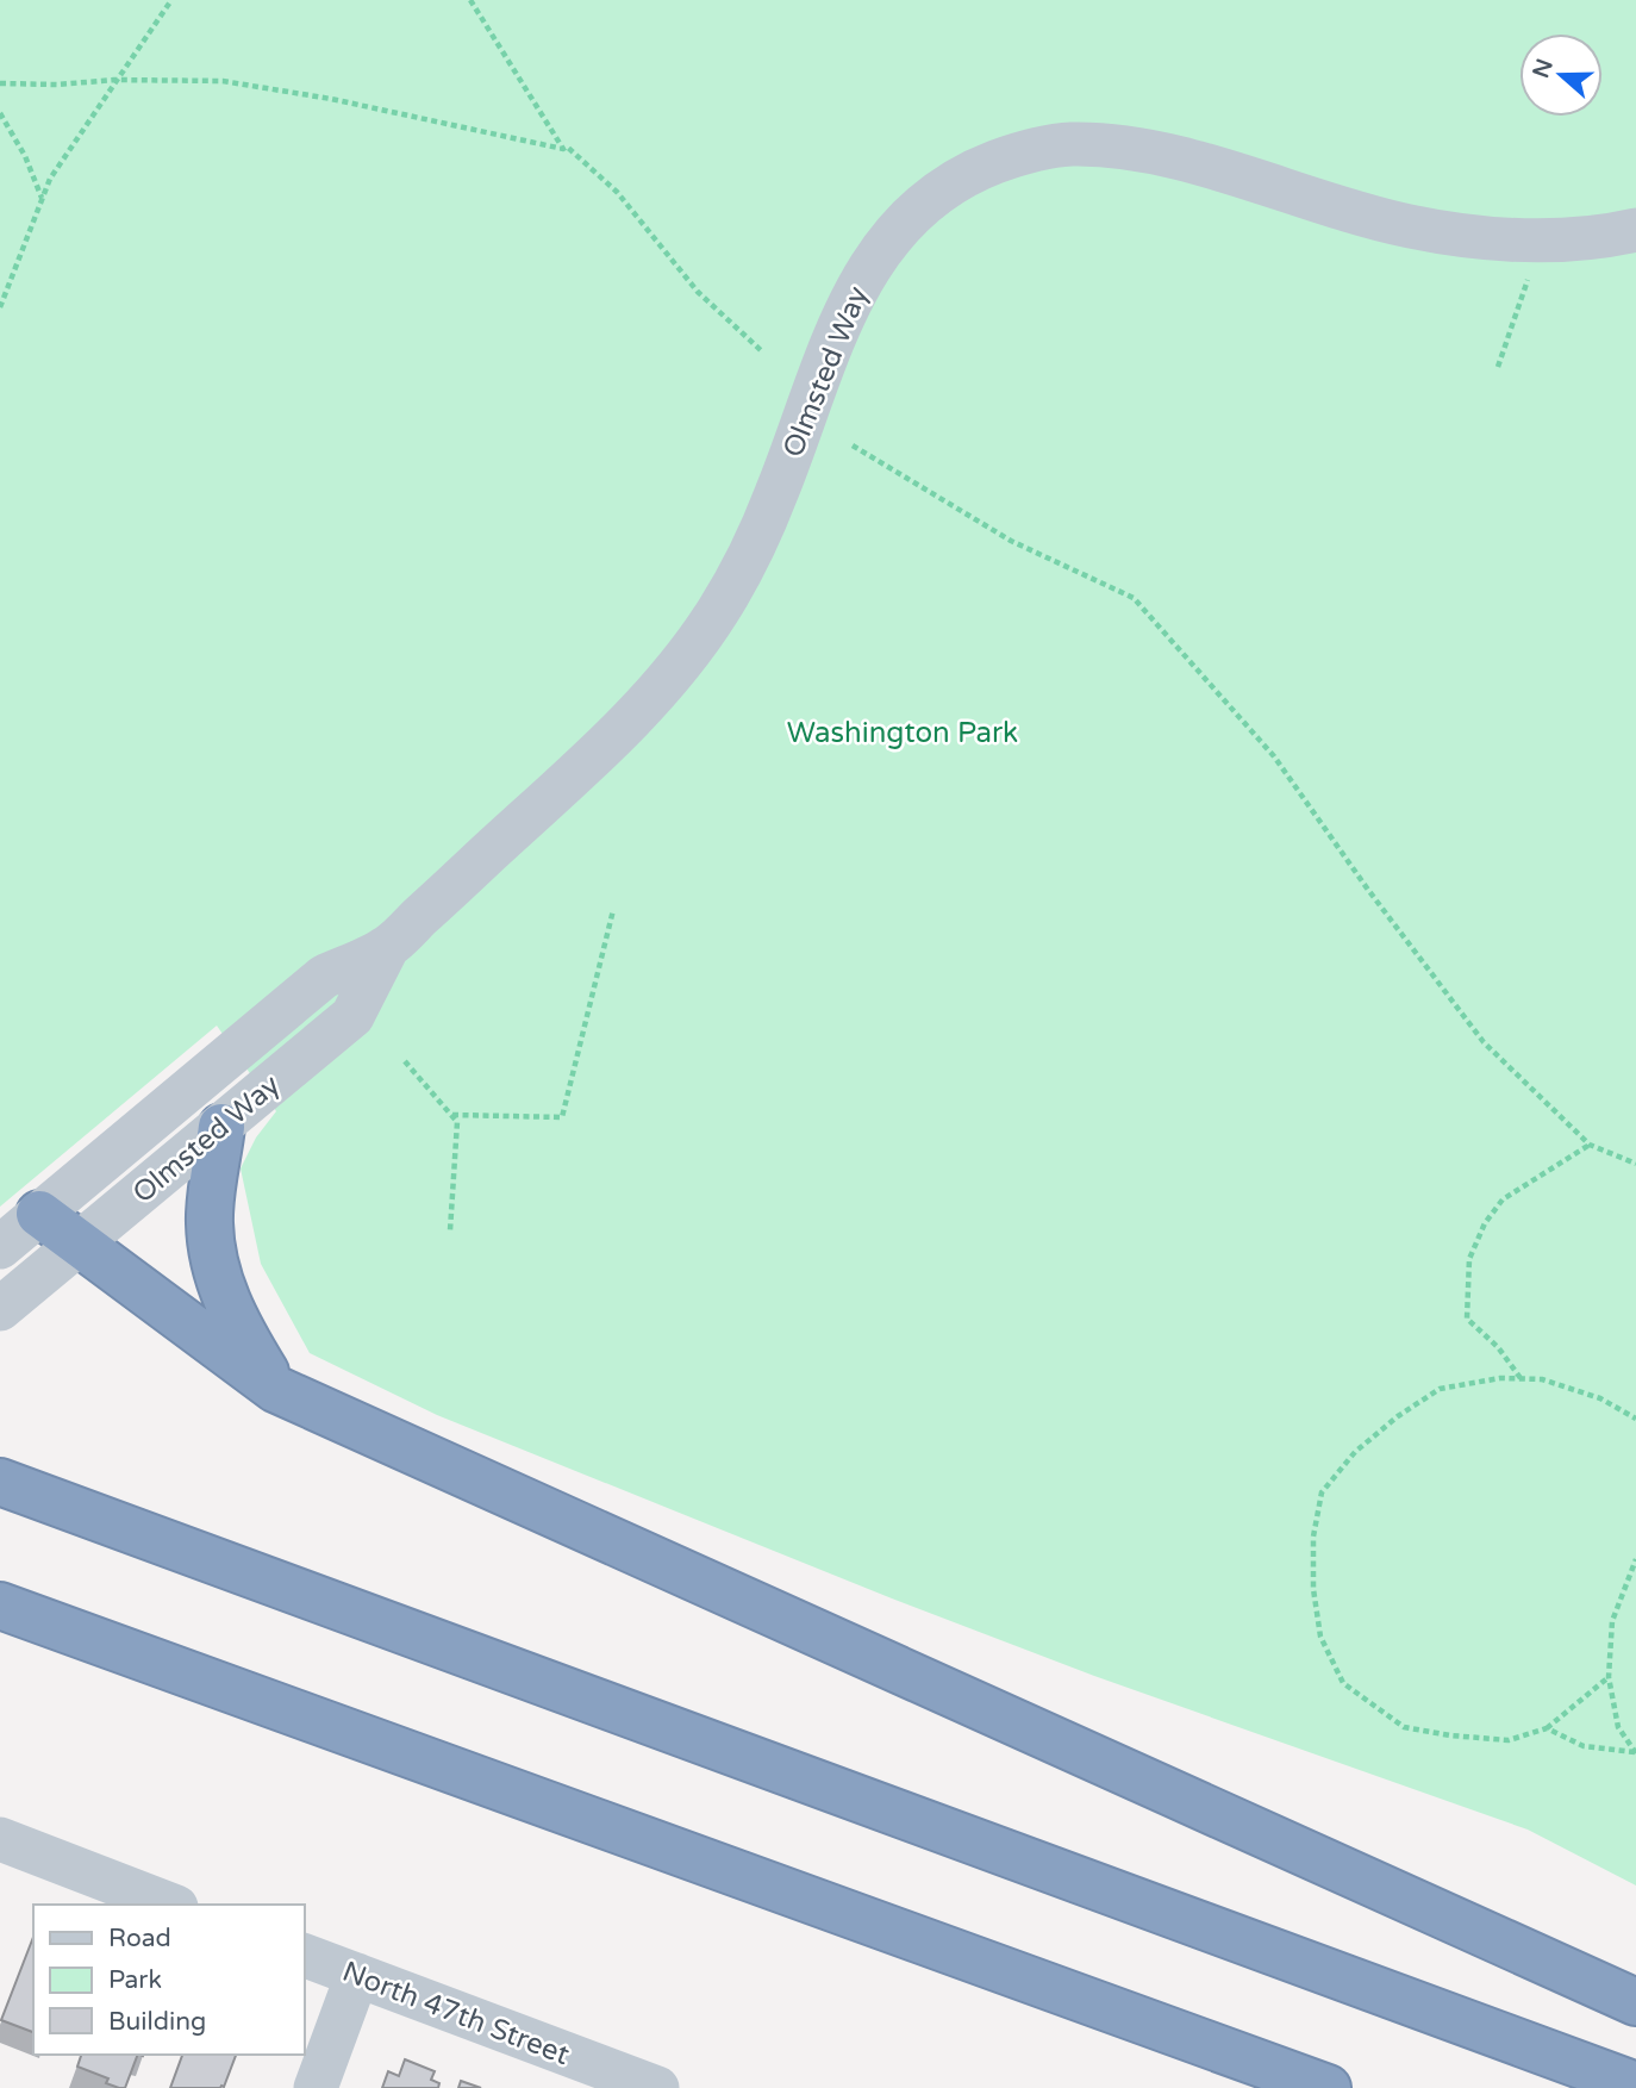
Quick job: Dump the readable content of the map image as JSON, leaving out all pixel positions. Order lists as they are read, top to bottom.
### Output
{
  "streets": {
    "street": ["Olmsted Way", "North 47th Street"]
  },
  "parks": ["Washington Park"],
  "legend": ["Road", "Park", "Building"],
  "north": "left"
}
